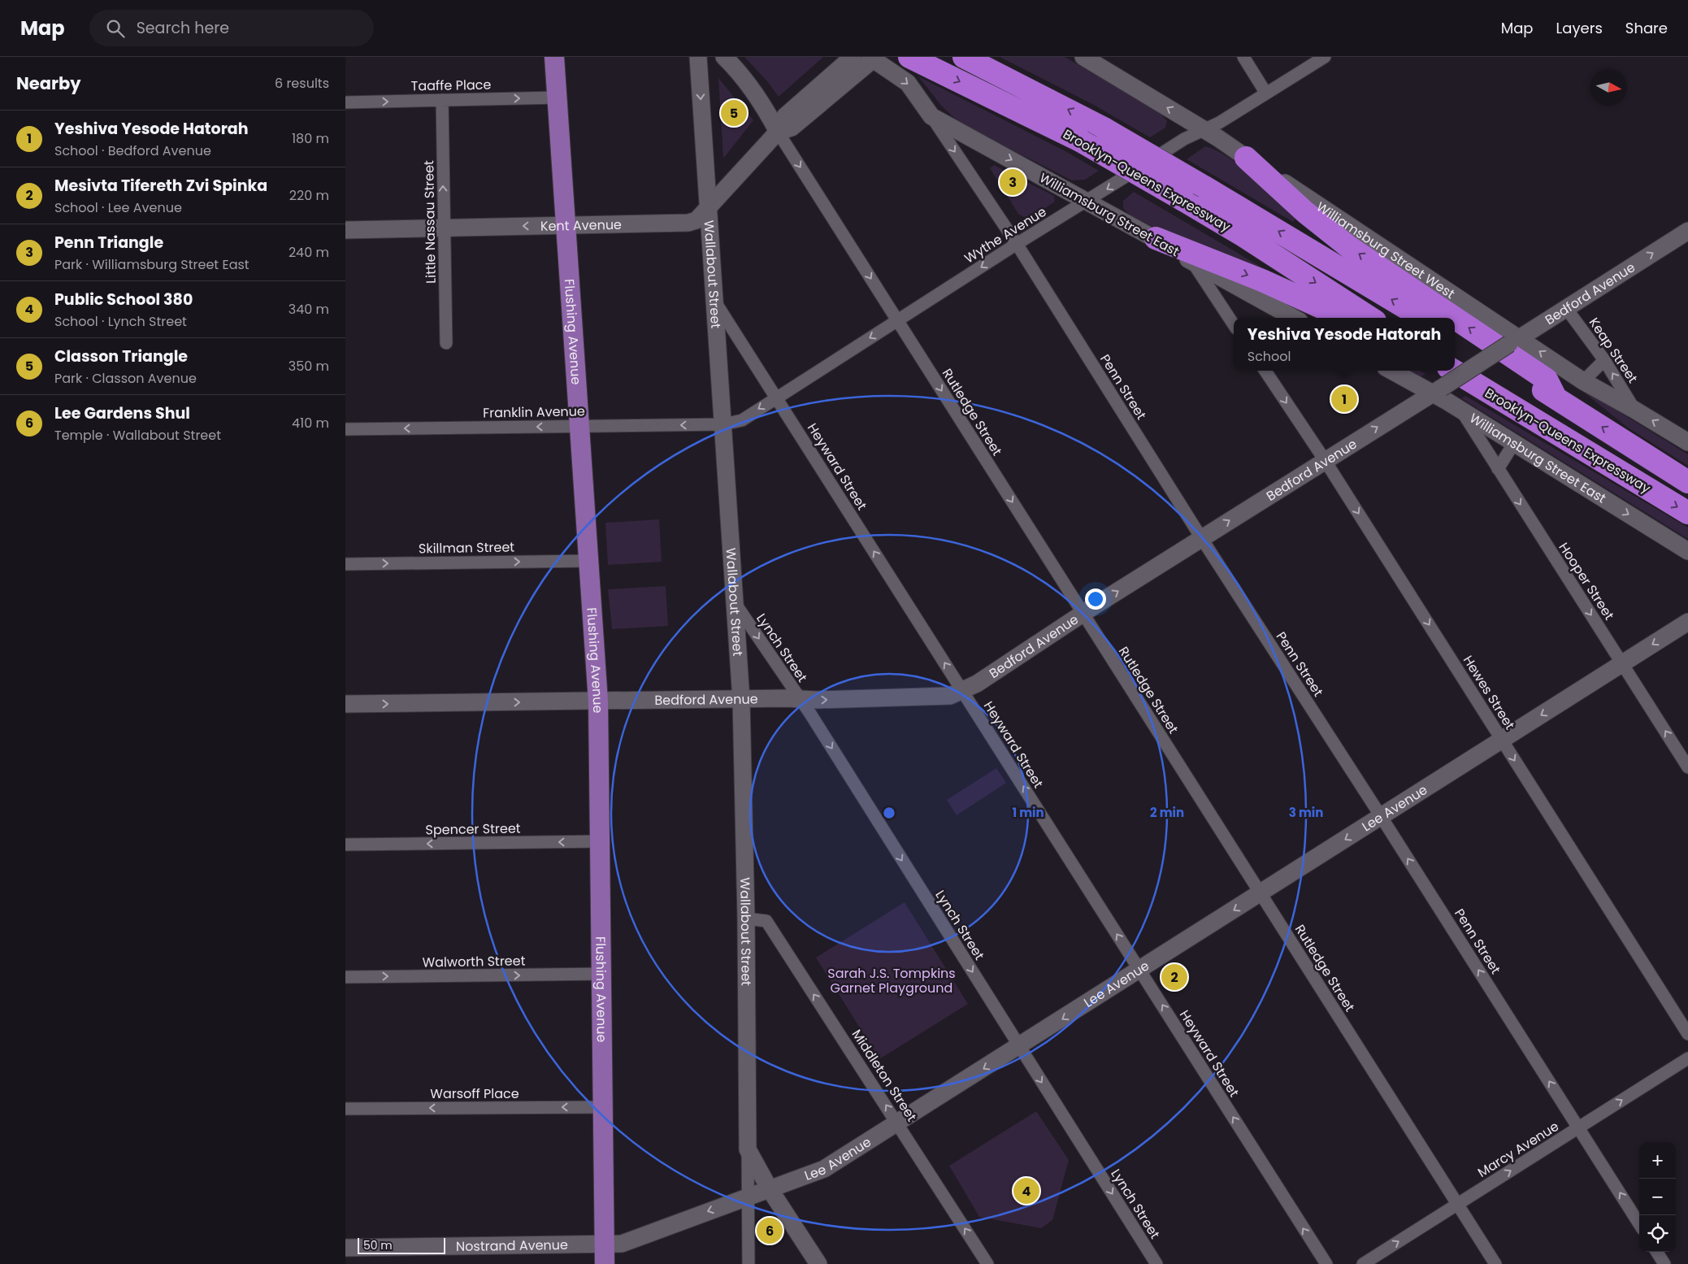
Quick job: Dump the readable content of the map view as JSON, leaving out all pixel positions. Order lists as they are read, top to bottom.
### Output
{
  "streets": {
    "highway": ["Brooklyn-Queens Expressway"],
    "main road": [
      "Williamsburg Street East",
      "Kent Avenue",
      "Williamsburg Street West",
      "Wallabout Street",
      "Bedford Avenue",
      "Flushing Avenue",
      "Lee Avenue",
      "Nostrand Avenue"
    ],
    "street": [
      "Taaffe Place",
      "Little Nassau Street",
      "Wythe Avenue",
      "Keap Street",
      "Penn Street",
      "Franklin Avenue",
      "Rutledge Street",
      "Heyward Street",
      "Skillman Street",
      "Hooper Street",
      "Lynch Street",
      "Hewes Street",
      "Spencer Street",
      "Walworth Street",
      "Middleton Street",
      "Warsoff Place",
      "Marcy Avenue"
    ]
  },
  "crossings": [
    ["Taaffe Place", "Little Nassau Street"],
    ["Taaffe Place", "Flushing Avenue"],
    ["Brooklyn-Queens Expressway", "Williamsburg Street East"],
    ["Brooklyn-Queens Expressway", "Bedford Avenue"],
    ["Williamsburg Street East", "Kent Avenue"],
    ["Williamsburg Street East", "Wythe Avenue"],
    ["Williamsburg Street East", "Bedford Avenue"],
    ["Williamsburg Street East", "Penn Street"],
    ["Williamsburg Street East", "Hooper Street"],
    ["Little Nassau Street", "Kent Avenue"],
    ["Kent Avenue", "Wallabout Street"],
    ["Kent Avenue", "Flushing Avenue"],
    ["Kent Avenue", "Rutledge Street"],
    ["Wythe Avenue", "Williamsburg Street West"],
    ["Wythe Avenue", "Wallabout Street"],
    ["Wythe Avenue", "Penn Street"],
    ["Wythe Avenue", "Franklin Avenue"],
    ["Wythe Avenue", "Rutledge Street"],
    ["Wythe Avenue", "Heyward Street"],
    ["Williamsburg Street West", "Bedford Avenue"],
    ["Williamsburg Street West", "Keap Street"],
    ["Wallabout Street", "Bedford Avenue"],
    ["Wallabout Street", "Franklin Avenue"],
    ["Wallabout Street", "Heyward Street"],
    ["Wallabout Street", "Lynch Street"],
    ["Wallabout Street", "Lee Avenue"],
    ["Wallabout Street", "Middleton Street"],
    ["Bedford Avenue", "Flushing Avenue"],
    ["Bedford Avenue", "Keap Street"],
    ["Bedford Avenue", "Penn Street"],
    ["Bedford Avenue", "Rutledge Street"],
    ["Bedford Avenue", "Heyward Street"],
    ["Bedford Avenue", "Lynch Street"],
    ["Bedford Avenue", "Hewes Street"],
    ["Flushing Avenue", "Franklin Avenue"],
    ["Flushing Avenue", "Skillman Street"],
    ["Flushing Avenue", "Lee Avenue"],
    ["Flushing Avenue", "Spencer Street"],
    ["Flushing Avenue", "Walworth Street"],
    ["Flushing Avenue", "Warsoff Place"],
    ["Flushing Avenue", "Nostrand Avenue"],
    ["Penn Street", "Lee Avenue"],
    ["Penn Street", "Marcy Avenue"],
    ["Rutledge Street", "Lee Avenue"],
    ["Rutledge Street", "Marcy Avenue"],
    ["Heyward Street", "Lee Avenue"],
    ["Hooper Street", "Lee Avenue"],
    ["Lynch Street", "Lee Avenue"],
    ["Hewes Street", "Lee Avenue"],
    ["Lee Avenue", "Middleton Street"],
    ["Lee Avenue", "Nostrand Avenue"]
  ],
  "one_way": [
    "Taaffe Place",
    "Williamsburg Street East",
    "Little Nassau Street",
    "Wythe Avenue",
    "Williamsburg Street West",
    "Bedford Avenue",
    "Keap Street",
    "Franklin Avenue",
    "Rutledge Street",
    "Heyward Street",
    "Skillman Street",
    "Lynch Street",
    "Hewes Street",
    "Lee Avenue",
    "Spencer Street",
    "Walworth Street",
    "Middleton Street",
    "Warsoff Place",
    "Marcy Avenue"
  ],
  "parks": ["Sarah J.S. Tompkins Garnet Playground"],
  "scale_bar": "50 m",
  "north": "right",
  "page": {
    "header": "Map",
    "search": "Search here",
    "nav": ["Map", "Layers", "Share"],
    "heading": ["Nearby", "6 results"],
    "pins": [
      "5",
      "3",
      "1",
      "2",
      "4",
      "6"
    ],
    "list": [
      {
        "mark": "1",
        "name": "Yeshiva Yesode Hatorah",
        "note": "School · Bedford Avenue",
        "value": "180 m"
      },
      {
        "mark": "2",
        "name": "Mesivta Tifereth Zvi Spinka",
        "note": "School · Lee Avenue",
        "value": "220 m"
      },
      {
        "mark": "3",
        "name": "Penn Triangle",
        "note": "Park · Williamsburg Street East",
        "value": "240 m"
      },
      {
        "mark": "4",
        "name": "Public School 380",
        "note": "School · Lynch Street",
        "value": "340 m"
      },
      {
        "mark": "5",
        "name": "Classon Triangle",
        "note": "Park · Classon Avenue",
        "value": "350 m"
      },
      {
        "mark": "6",
        "name": "Lee Gardens Shul",
        "note": "Temple · Wallabout Street",
        "value": "410 m"
      }
    ],
    "popup": ["Yeshiva Yesode Hatorah", "School"],
    "map_buttons": ["+", "−"],
    "scale": "50 m"
  },
  "rings": ["1 min", "2 min", "3 min"]
}
